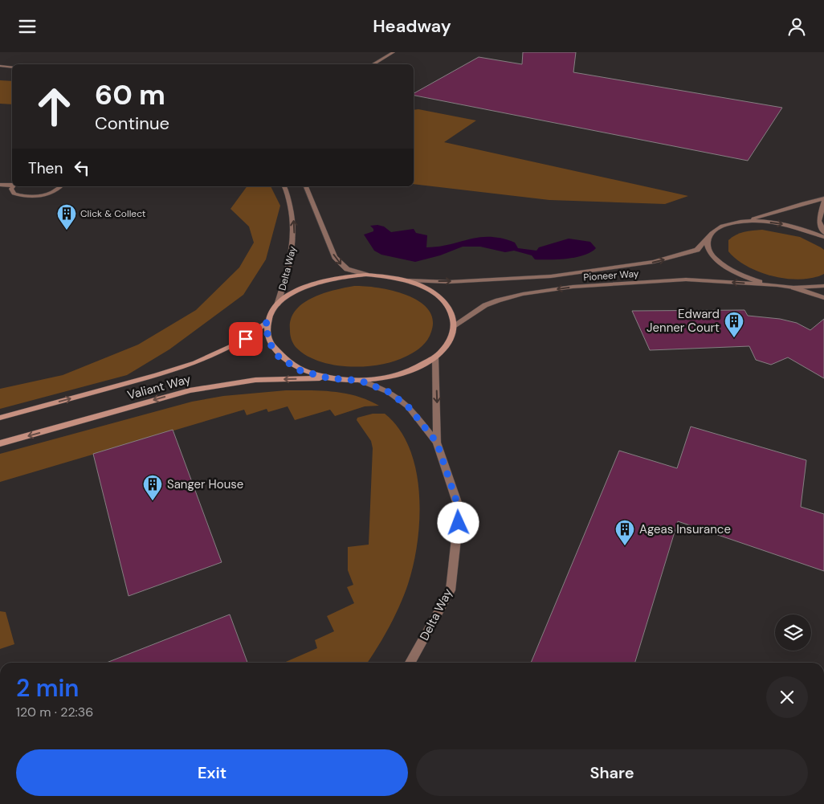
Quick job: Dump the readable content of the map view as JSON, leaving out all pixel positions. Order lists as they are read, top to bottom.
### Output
{
  "streets": {
    "main road": ["Valiant Way"],
    "street": ["Delta Way", "Pioneer Way"]
  },
  "places": {
    "building": [
      "Click & Collect",
      "Edward Jenner Court",
      "Sanger House",
      "Ageas Insurance"
    ]
  },
  "page": {
    "header": "Headway",
    "turn": ["60 m", "Continue"],
    "then": "Then",
    "heading": ["2 min", "120 m · 22:36"],
    "buttons": ["Exit", "Share"]
  }
}
